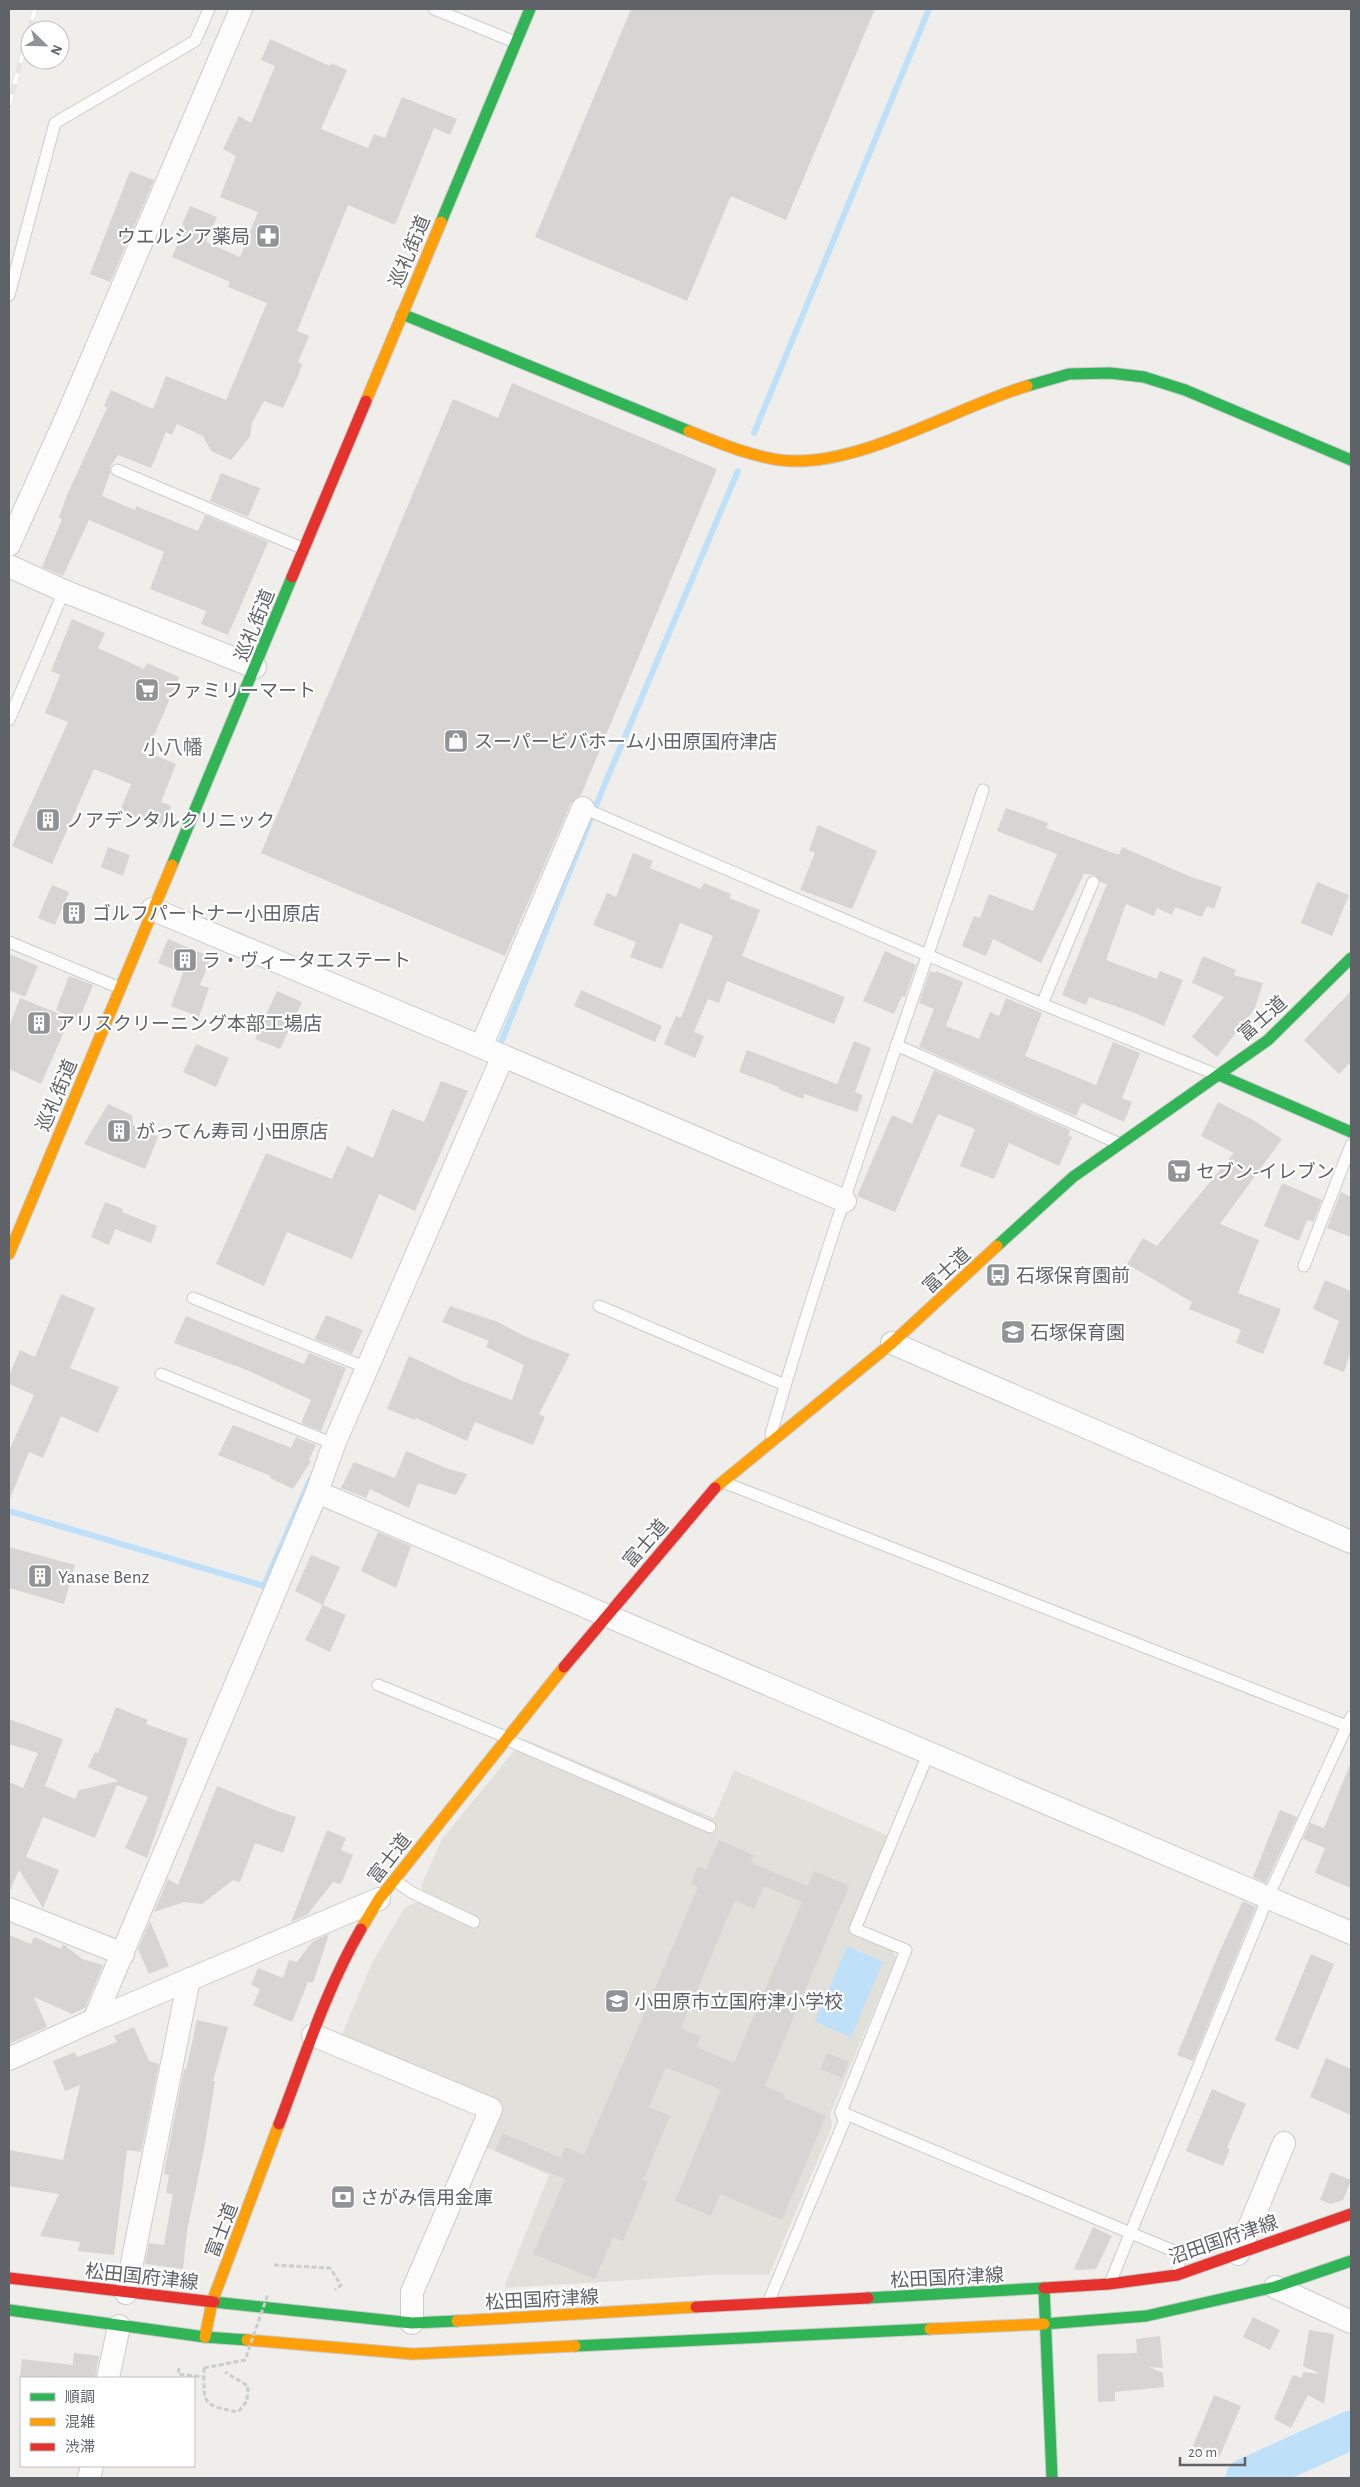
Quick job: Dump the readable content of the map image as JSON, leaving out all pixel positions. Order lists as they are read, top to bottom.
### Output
{
  "streets": {
    "street": [
      "巡礼街道",
      "富士道",
      "沼田国府津線",
      "松田国府津線"
    ]
  },
  "crossings": [
    ["富士道", "松田国府津線"],
    ["沼田国府津線", "松田国府津線"]
  ],
  "districts": ["小八幡"],
  "places": {
    "pharmacy": ["ウエルシア薬局"],
    "supermarket": ["ファミリーマート", "セブン-イレブン"],
    "shop": ["スーパービバホーム小田原国府津店"],
    "building": [
      "ノアデンタルクリニック",
      "ゴルフパートナー小田原店",
      "ラ・ヴィータエステート",
      "アリスクリーニング本部工場店",
      "がってん寿司 小田原店",
      "Yanase Benz"
    ],
    "bus stop": ["石塚保育園前"],
    "school or university": ["石塚保育園", "小田原市立国府津小学校"],
    "bank": ["さがみ信用金庫"]
  },
  "legend": ["順調", "混雑", "渋滞"],
  "scale_bar": "20 m",
  "north": "bottom right"
}
